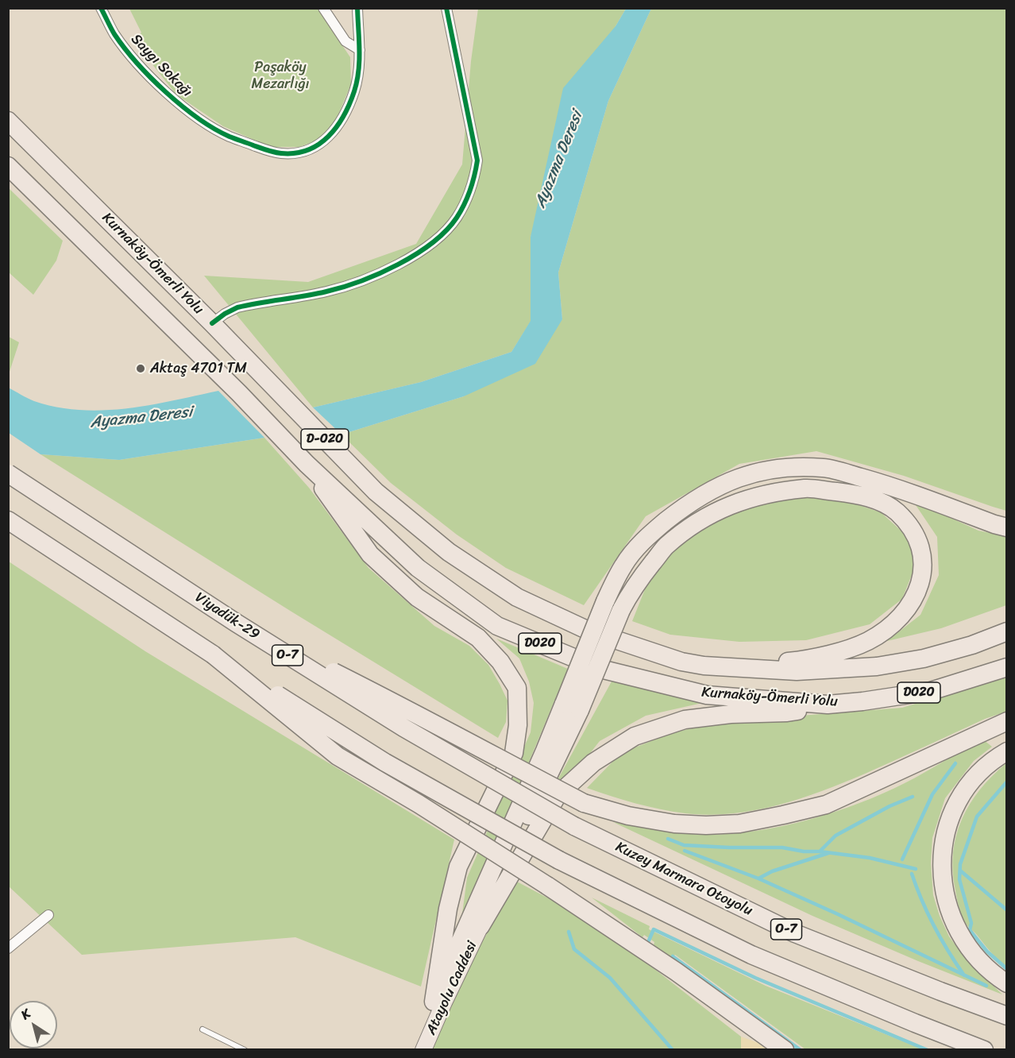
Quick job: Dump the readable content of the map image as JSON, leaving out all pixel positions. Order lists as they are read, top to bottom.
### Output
{
  "streets": {
    "highway": [
      "Kurnaköy-Ömerli Yolu",
      "D-020",
      "Viyadük-29",
      "D020",
      "O-7",
      "Kuzey Marmara Otoyolu"
    ],
    "main road": ["Atayolu Caddesi"],
    "street": ["Saygı Sokağı"]
  },
  "crossings": [
    ["Viyadük-29", "Kuzey Marmara Otoyolu"]
  ],
  "water": ["Ayazma Deresi"],
  "parks": ["Paşaköy Mezarlığı"],
  "places": ["Aktaş 4701 TM"],
  "north": "top left"
}
